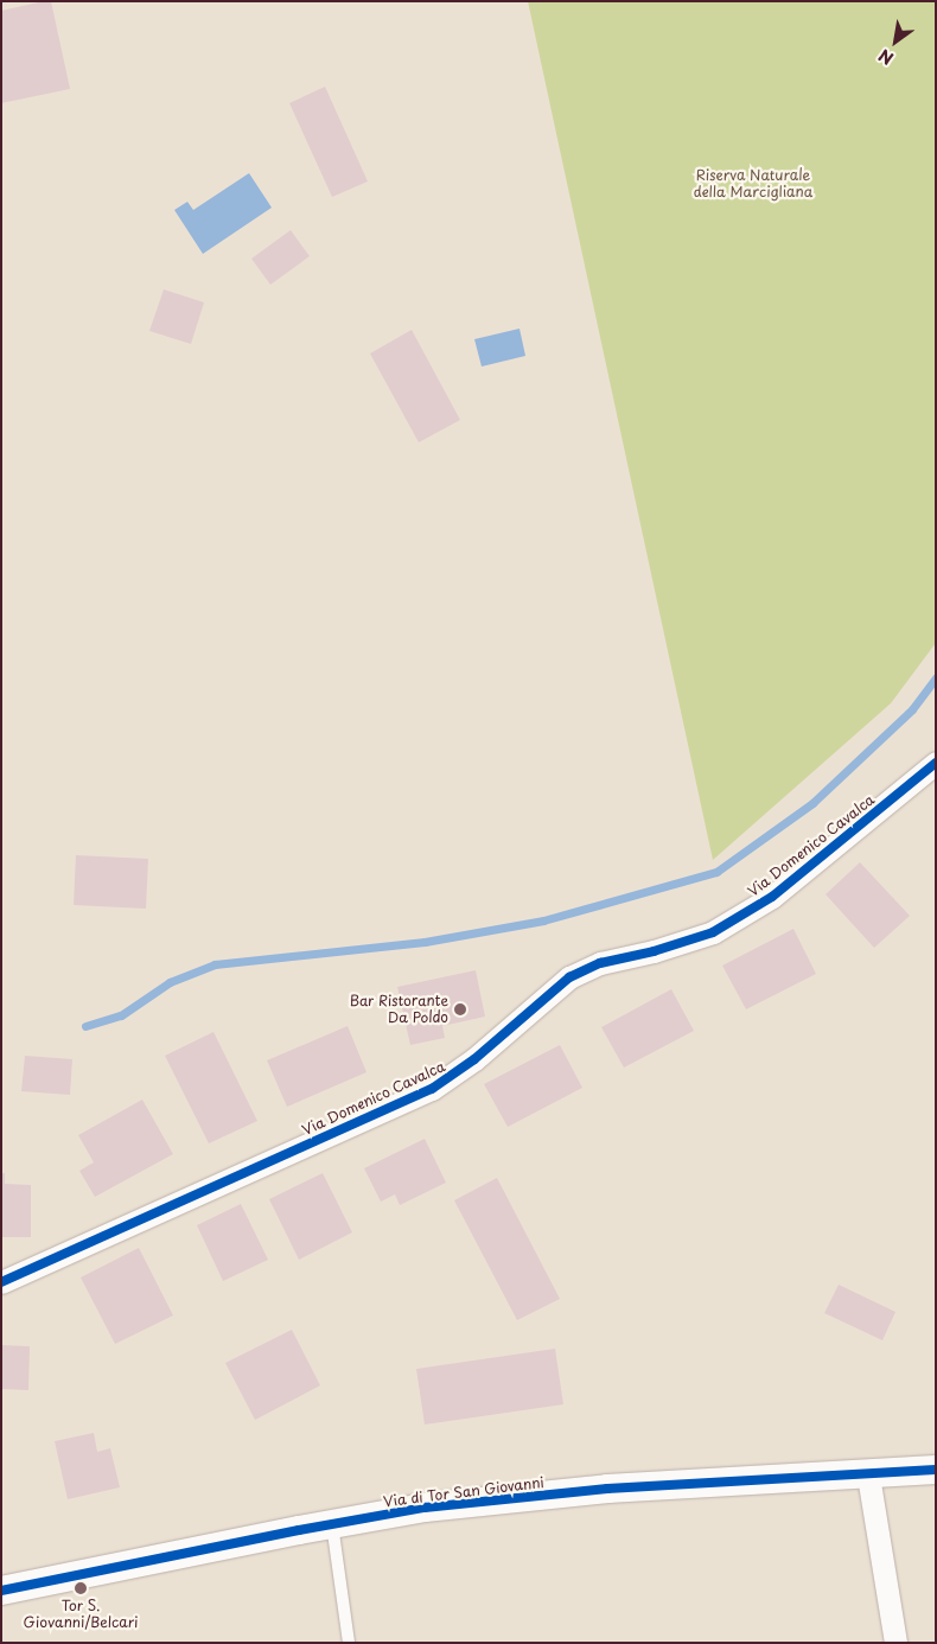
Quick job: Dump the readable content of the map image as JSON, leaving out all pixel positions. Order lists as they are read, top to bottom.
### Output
{
  "streets": {
    "street": ["Via Domenico Cavalca", "Via di Tor San Giovanni"]
  },
  "parks": ["Riserva Naturale della Marcigliana"],
  "places": ["Bar Ristorante Da Poldo", "Tor S. Giovanni/Belcari"],
  "north": "bottom left"
}
